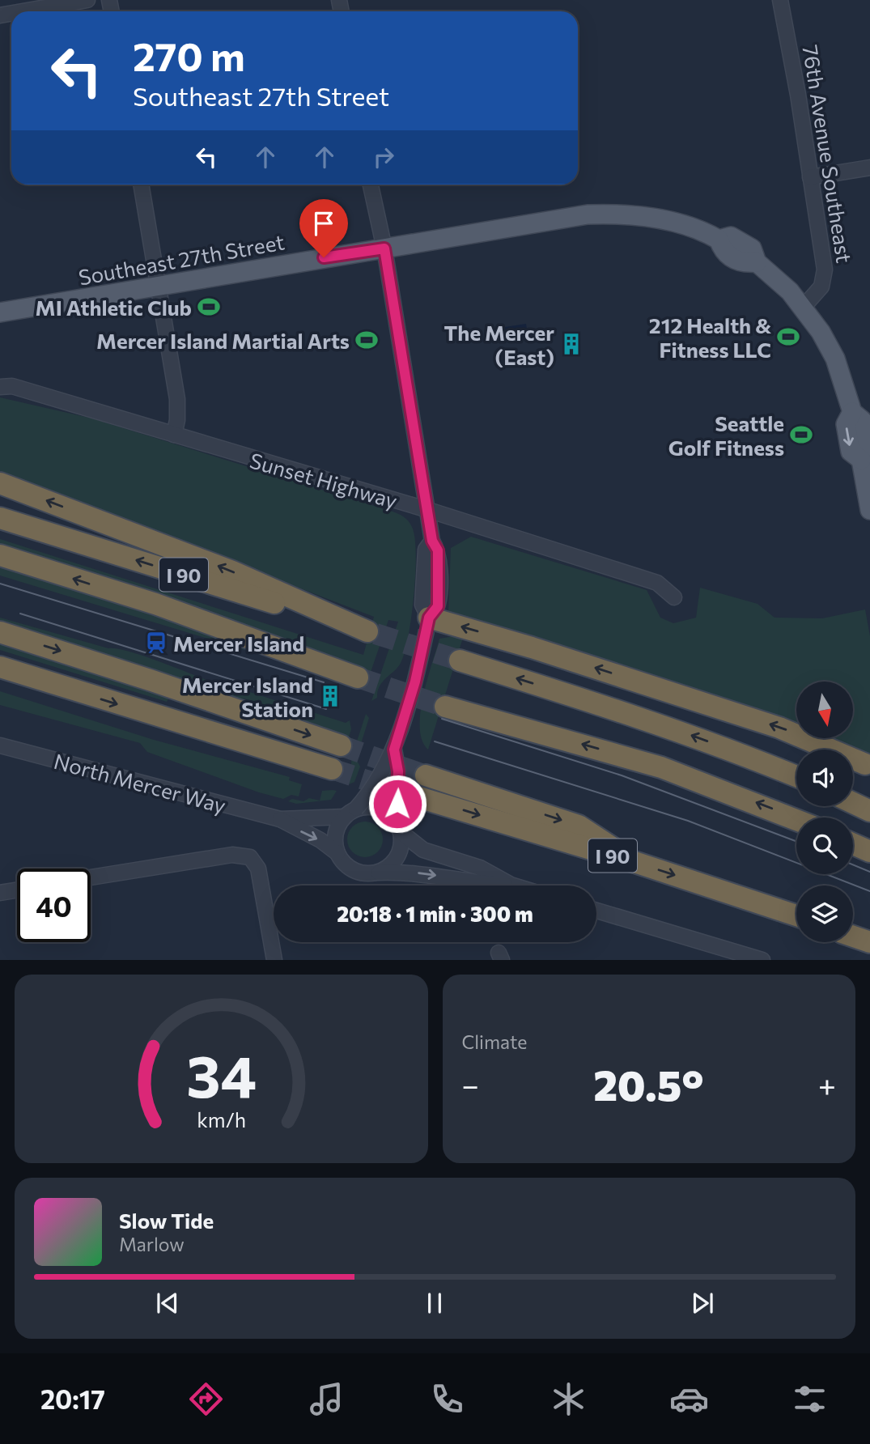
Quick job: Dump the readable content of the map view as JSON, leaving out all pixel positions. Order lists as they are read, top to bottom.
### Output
{
  "streets": {
    "highway": ["I 90"],
    "main road": ["Southeast 27th Street"],
    "street": ["76th Avenue Southeast", "Sunset Highway", "North Mercer Way"]
  },
  "crossings": [
    ["76th Avenue Southeast", "Southeast 27th Street"]
  ],
  "places": {
    "sports": [
      "MI Athletic Club",
      "212 Health & Fitness LLC",
      "Mercer Island Martial Arts",
      "Seattle Golf Fitness"
    ],
    "building": ["The Mercer (East)", "Mercer Island Station"],
    "station": ["Mercer Island"]
  },
  "north": "bottom",
  "page": {
    "turn": ["270 m", "Southeast 27th Street"],
    "limit": "40",
    "trip": "20:18 · 1 min · 300 m",
    "tile": "Climate",
    "heat": ["−", "20.5°", "+"],
    "song": ["Slow Tide", "Marlow"],
    "tabs": "20:17",
    "gauge": ["34", "km/h"]
  }
}
